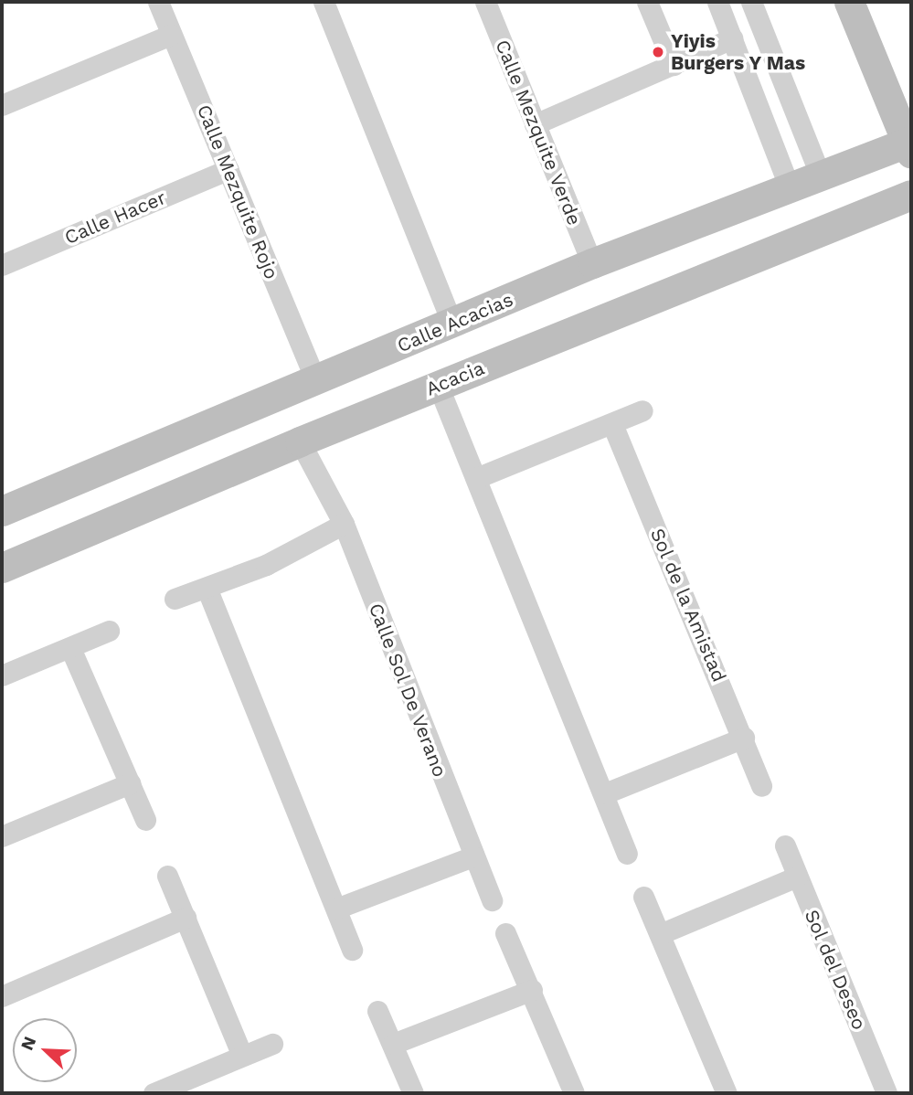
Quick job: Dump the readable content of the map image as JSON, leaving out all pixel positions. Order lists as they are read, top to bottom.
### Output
{
  "streets": {
    "main road": ["Calle Acacias", "Acacia"],
    "street": [
      "Calle Mezquite Verde",
      "Calle Mezquite Rojo",
      "Calle Hacer",
      "Sol de la Amistad",
      "Calle Sol De Verano",
      "Sol del Deseo"
    ]
  },
  "crossings": [
    ["Calle Mezquite Verde", "Calle Acacias"],
    ["Calle Mezquite Rojo", "Calle Hacer"],
    ["Calle Mezquite Rojo", "Calle Acacias"],
    ["Acacia", "Calle Sol De Verano"]
  ],
  "places": ["Yiyis Burgers Y Mas"],
  "north": "top left"
}
